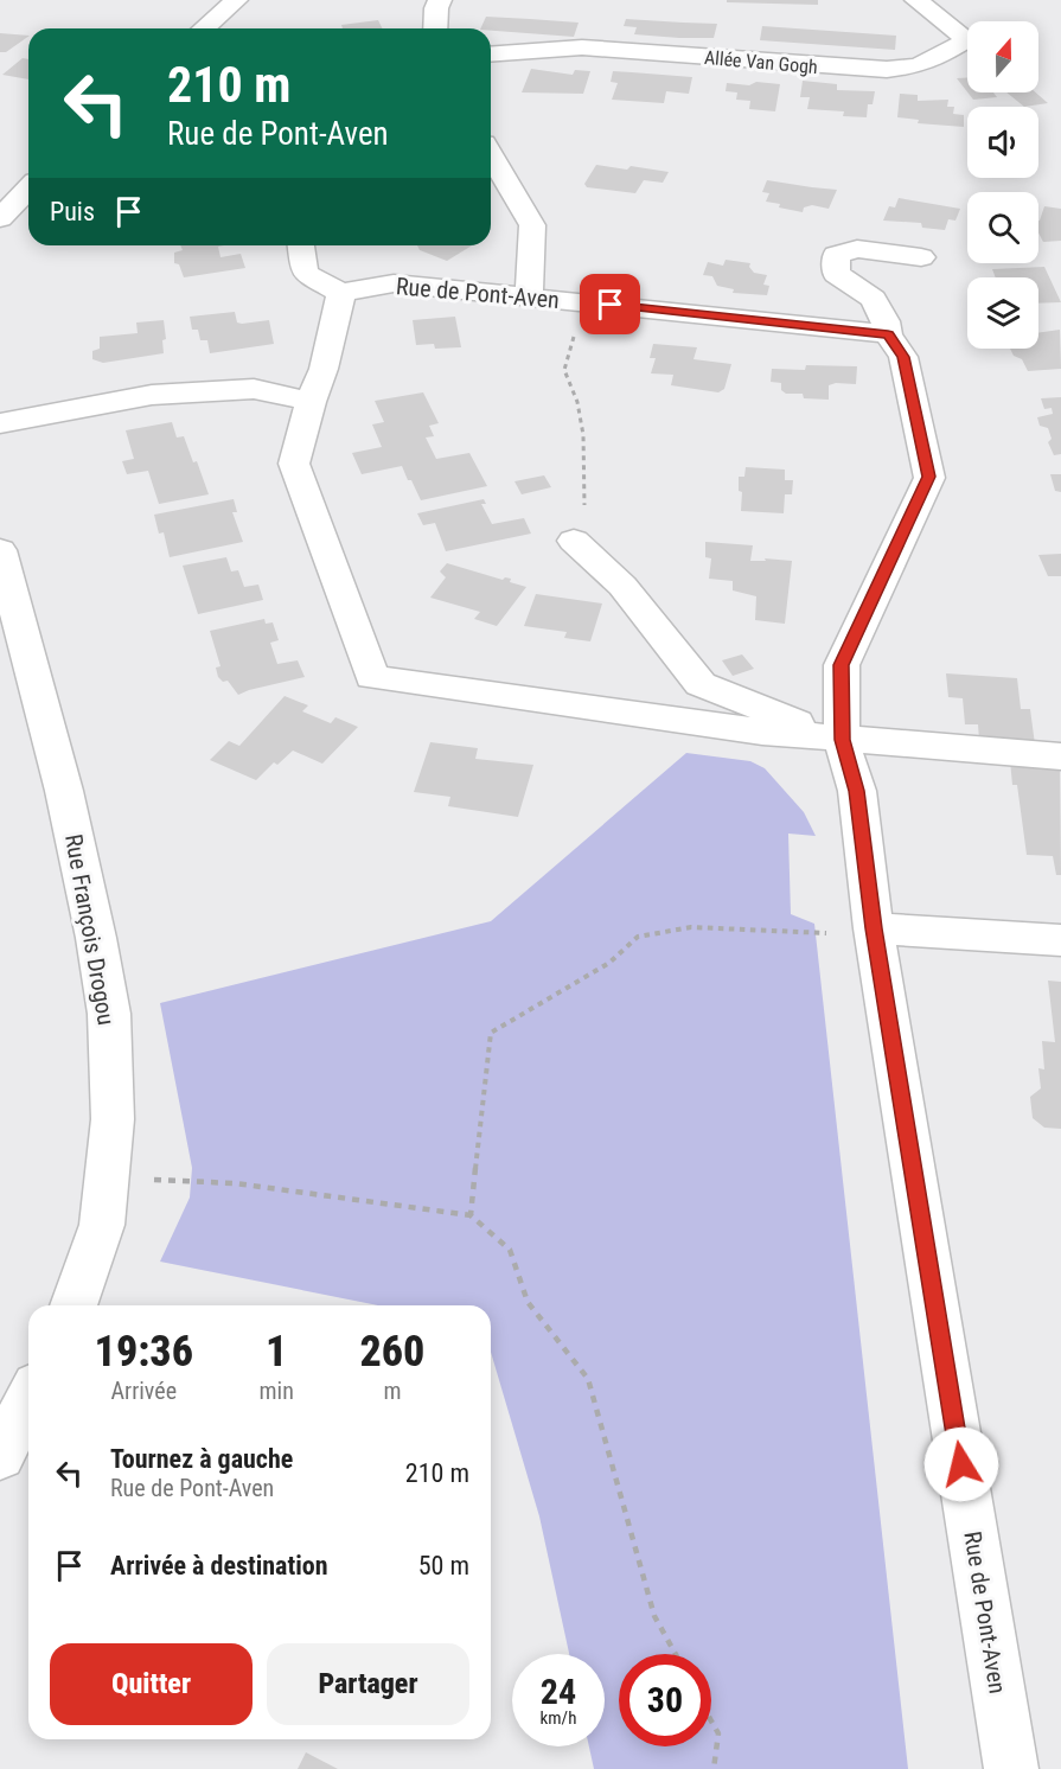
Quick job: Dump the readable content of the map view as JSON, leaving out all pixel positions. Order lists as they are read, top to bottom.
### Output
{
  "streets": {
    "street": ["Allée Van Gogh", "Rue de Pont-Aven", "Rue François Drogou"]
  },
  "north": "top",
  "page": {
    "turn": ["210 m", "Rue de Pont-Aven"],
    "then": "Puis",
    "eta": [
      "19:36",
      "Arrivée",
      "1",
      "min",
      "260",
      "m"
    ],
    "list": [
      {
        "name": "Tournez à gauche",
        "note": "Rue de Pont-Aven",
        "value": "210 m"
      },
      {
        "name": "Arrivée à destination",
        "value": "50 m"
      }
    ],
    "buttons": ["Quitter", "Partager"],
    "speed": "24 km/h",
    "limit": "30"
  }
}
